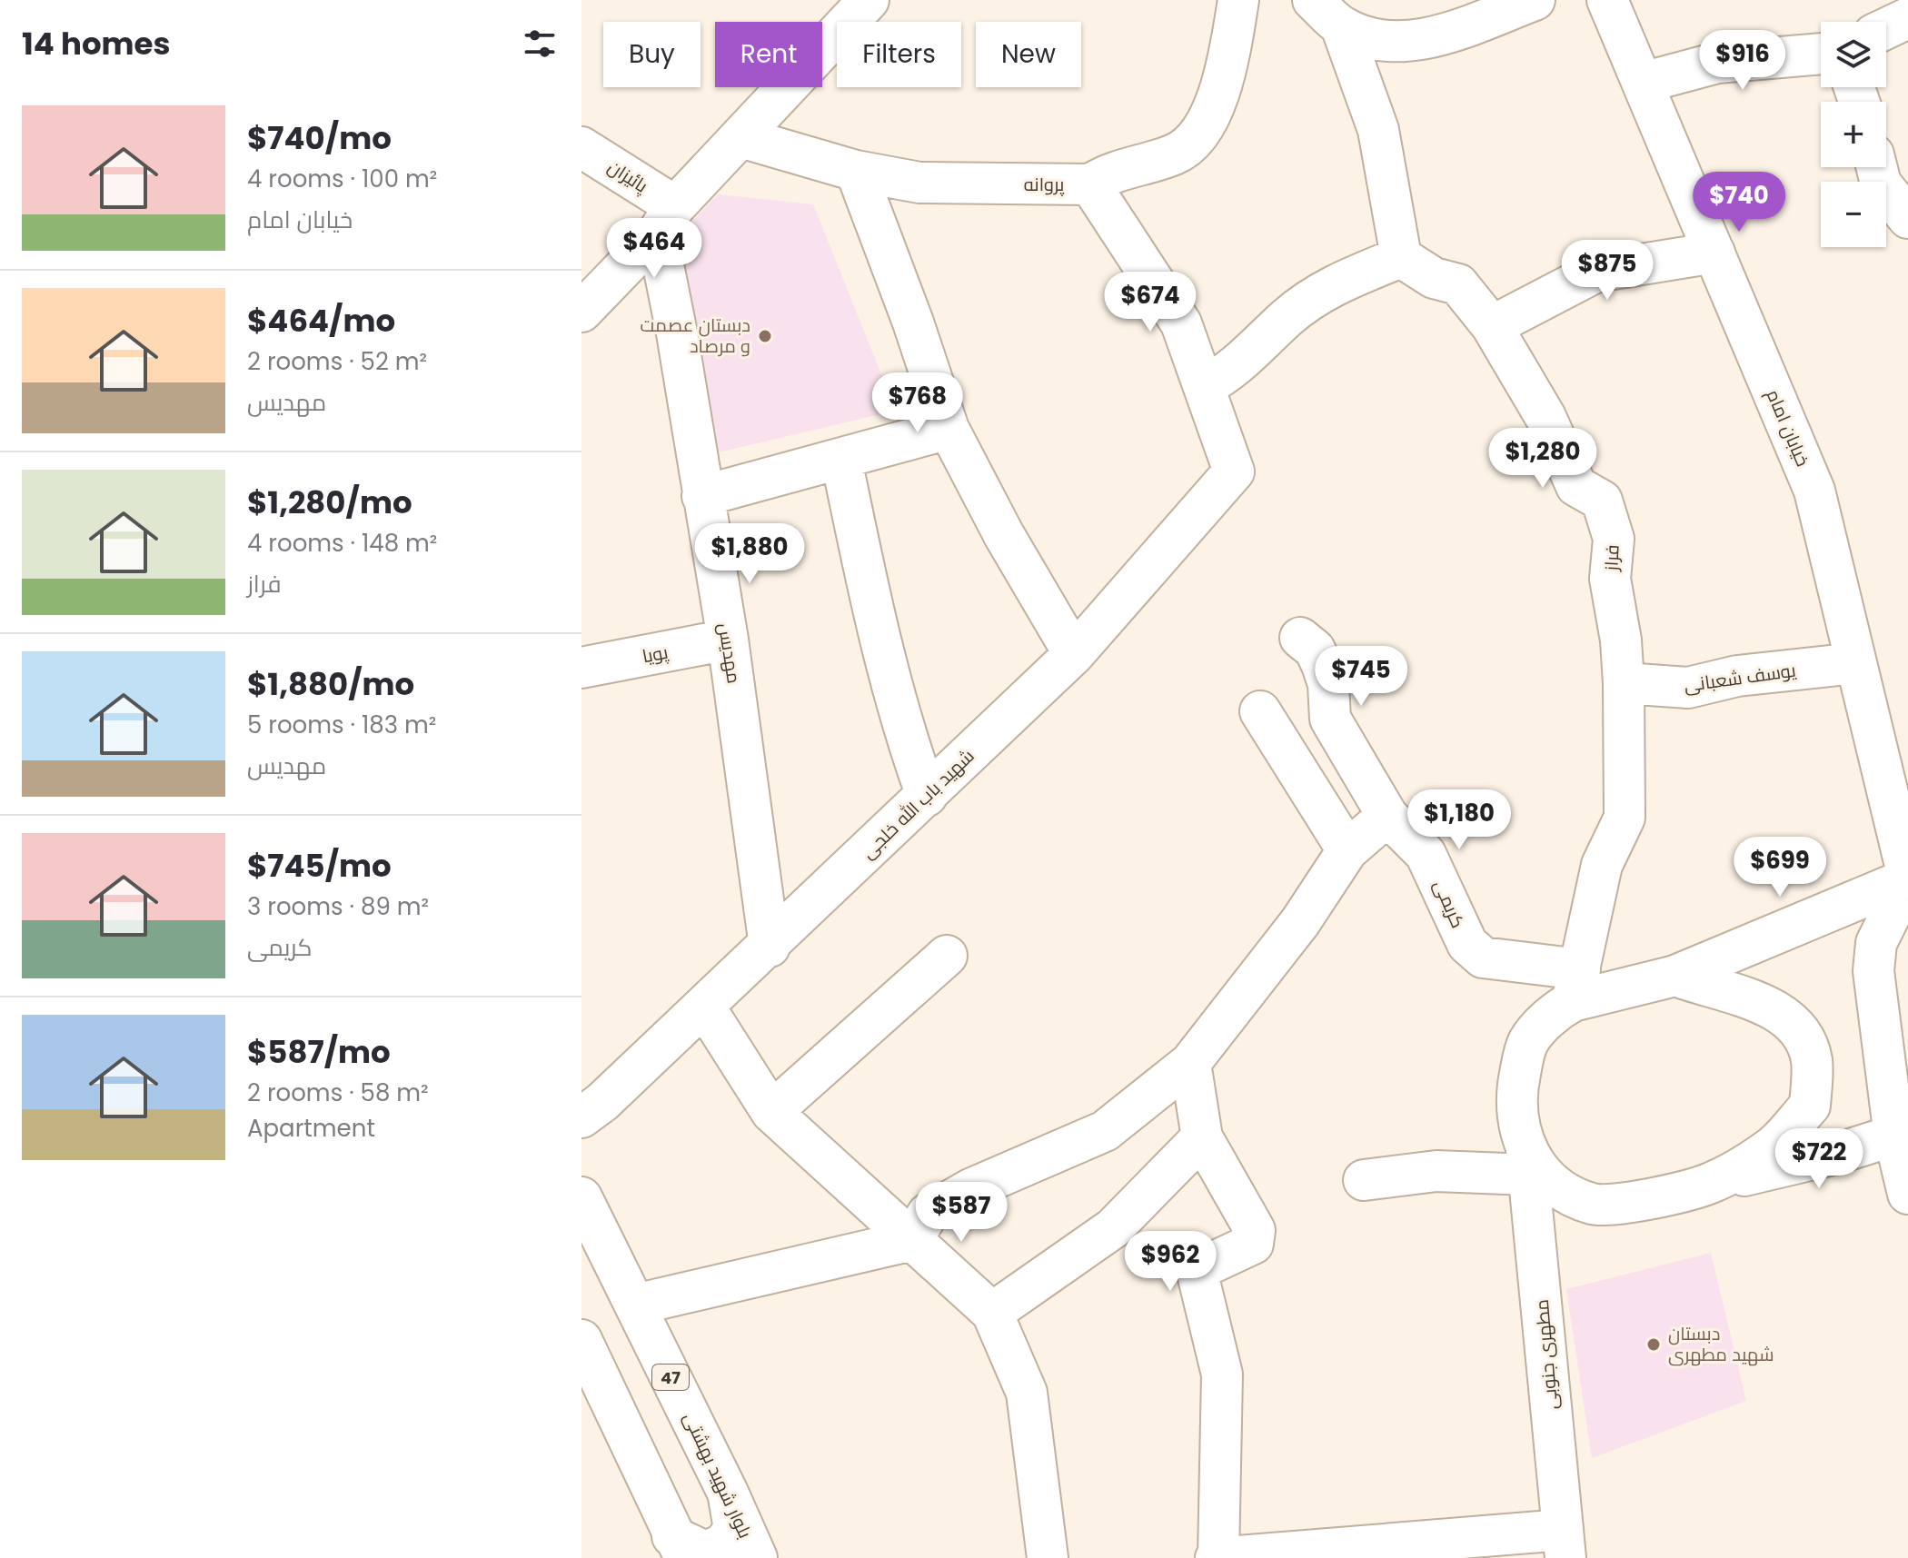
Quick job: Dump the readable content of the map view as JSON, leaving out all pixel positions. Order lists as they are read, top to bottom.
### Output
{
  "streets": {
    "street": [
      "پائیزان",
      "پروانه",
      "خیابان امام",
      "فراز",
      "مهدیس",
      "پویا",
      "یوسف شعبانی",
      "شهید باب الله خلجی",
      "کریمی",
      "مطهری جنوبی",
      "47",
      "بلوار شهید بهشتی"
    ]
  },
  "crossings": [
    ["پائیزان", "مهدیس"],
    ["خیابان امام", "یوسف شعبانی"],
    ["فراز", "یوسف شعبانی"],
    ["فراز", "کریمی"],
    ["مهدیس", "پویا"],
    ["مهدیس", "شهید باب الله خلجی"]
  ],
  "places": ["دبستان عصمت و مرصاد", "دبستان شهید مطهری"],
  "page": {
    "heading": "14 homes",
    "map_buttons": ["+", "−"],
    "chip": [
      "Buy",
      "Rent",
      "Filters",
      "New"
    ],
    "price": [
      "$916",
      "$740",
      "$464",
      "$875",
      "$674",
      "$768",
      "$1,280",
      "$1,880",
      "$745",
      "$1,180",
      "$699",
      "$722",
      "$587",
      "$962"
    ],
    "list": [
      {
        "name": "$740/mo",
        "note": "4 rooms · 100 m² · خیابان امام"
      },
      {
        "name": "$464/mo",
        "note": "2 rooms · 52 m² · مهدیس"
      },
      {
        "name": "$1,280/mo",
        "note": "4 rooms · 148 m² · فراز"
      },
      {
        "name": "$1,880/mo",
        "note": "5 rooms · 183 m² · مهدیس"
      },
      {
        "name": "$745/mo",
        "note": "3 rooms · 89 m² · کریمی"
      },
      {
        "name": "$587/mo",
        "note": "2 rooms · 58 m² · Apartment"
      }
    ]
  }
}
